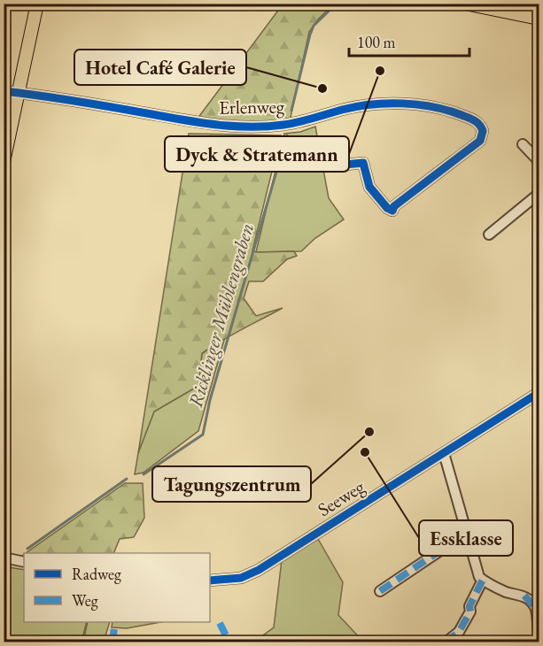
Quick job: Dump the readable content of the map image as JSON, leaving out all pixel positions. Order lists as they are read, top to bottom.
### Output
{
  "streets": {
    "street": ["Erlenweg", "Seeweg"]
  },
  "water": ["Ricklinger Mühlengraben"],
  "places": [
    "Dyck & Stratemann",
    "Hotel Café Galerie",
    "Tagungszentrum",
    "Essklasse"
  ],
  "legend": ["Radweg", "Weg"],
  "scale_bar": "100 m"
}
